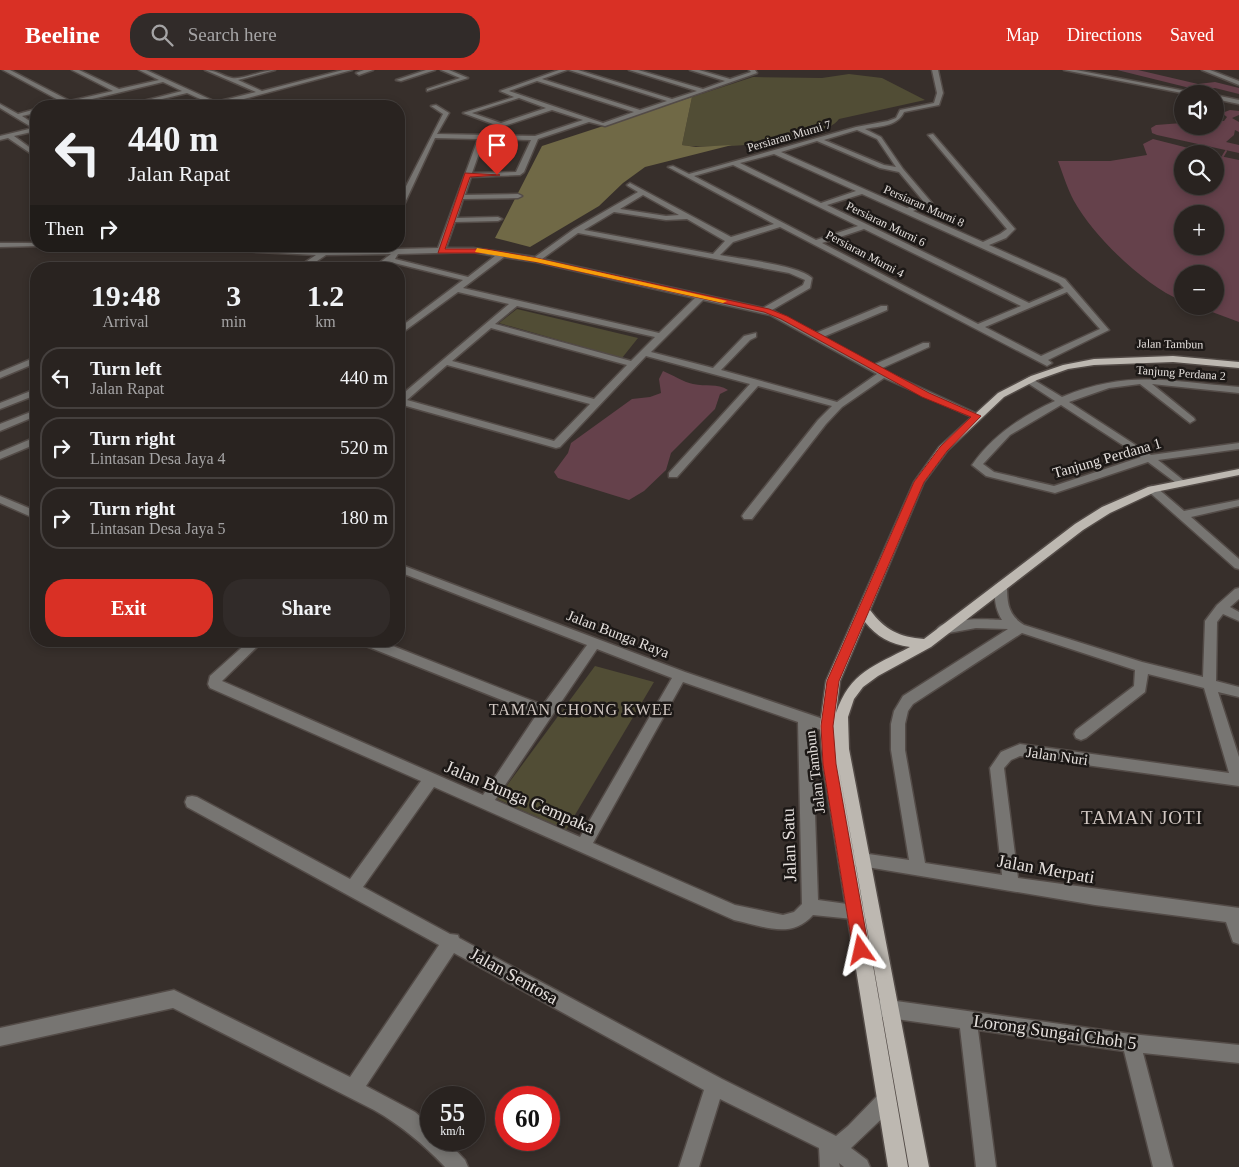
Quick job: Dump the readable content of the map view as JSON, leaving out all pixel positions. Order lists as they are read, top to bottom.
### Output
{
  "streets": {
    "main road": ["Jalan Tambun"],
    "street": [
      "Persiaran Murni 7",
      "Persiaran Murni 8",
      "Persiaran Murni 6",
      "Persiaran Murni 4",
      "Tanjung Perdana 2",
      "Tanjung Perdana 1",
      "Jalan Bunga Raya",
      "Jalan Nuri",
      "Jalan Bunga Cempaka",
      "Jalan Satu",
      "Jalan Merpati",
      "Jalan Sentosa",
      "Lorong Sungai Choh 5"
    ]
  },
  "crossings": [
    ["Persiaran Murni 7", "Persiaran Murni 8"],
    ["Persiaran Murni 7", "Persiaran Murni 6"],
    ["Persiaran Murni 7", "Persiaran Murni 4"],
    ["Persiaran Murni 8", "Persiaran Murni 4"],
    ["Jalan Tambun", "Jalan Bunga Raya"],
    ["Jalan Tambun", "Jalan Merpati"],
    ["Jalan Tambun", "Lorong Sungai Choh 5"],
    ["Tanjung Perdana 2", "Tanjung Perdana 1"],
    ["Jalan Bunga Raya", "Jalan Satu"],
    ["Jalan Nuri", "Jalan Merpati"],
    ["Jalan Bunga Cempaka", "Jalan Satu"]
  ],
  "districts": ["TAMAN CHONG KWEE", "TAMAN JOTI"],
  "page": {
    "header": "Beeline",
    "search": "Search here",
    "nav": ["Map", "Directions", "Saved"],
    "map_buttons": ["+", "−"],
    "turn": ["440 m", "Jalan Rapat"],
    "then": "Then",
    "eta": [
      "19:48",
      "Arrival",
      "3",
      "min",
      "1.2",
      "km"
    ],
    "list": [
      {
        "name": "Turn left",
        "note": "Jalan Rapat",
        "value": "440 m"
      },
      {
        "name": "Turn right",
        "note": "Lintasan Desa Jaya 4",
        "value": "520 m"
      },
      {
        "name": "Turn right",
        "note": "Lintasan Desa Jaya 5",
        "value": "180 m"
      }
    ],
    "buttons": ["Exit", "Share"],
    "speed": "55 km/h",
    "limit": "60"
  }
}
